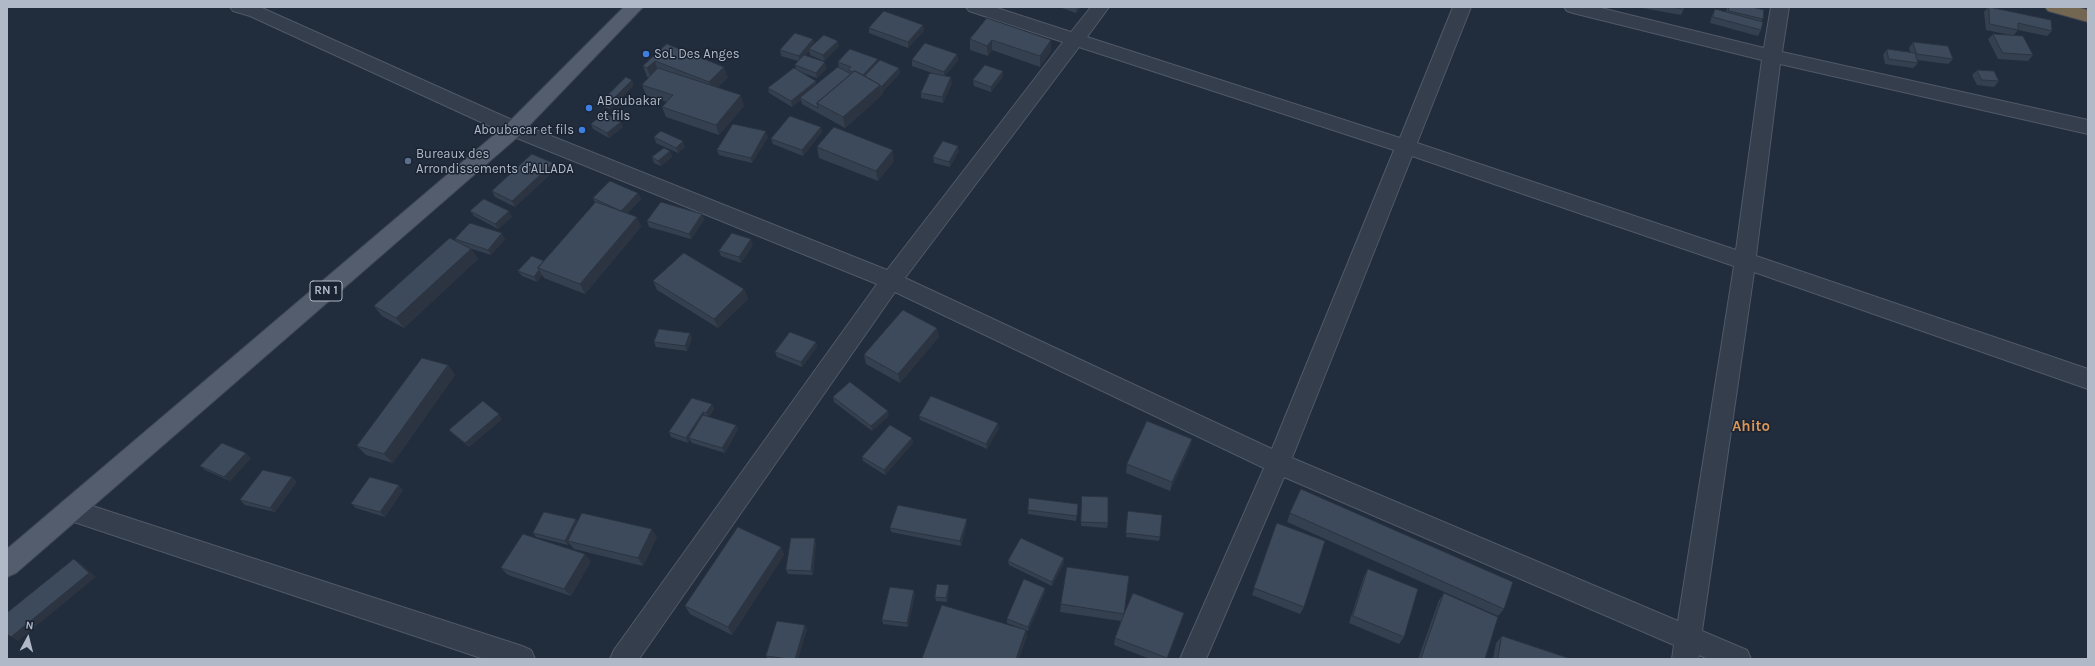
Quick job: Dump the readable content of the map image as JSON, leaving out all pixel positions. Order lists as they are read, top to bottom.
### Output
{
  "streets": {
    "main road": ["RN 1"]
  },
  "districts": ["Ahito"],
  "places": [
    "SoL Des Anges",
    "ABoubakar et fils",
    "Aboubacar et fils",
    "Bureaux des Arrondissements d'ALLADA"
  ],
  "north": "top"
}
